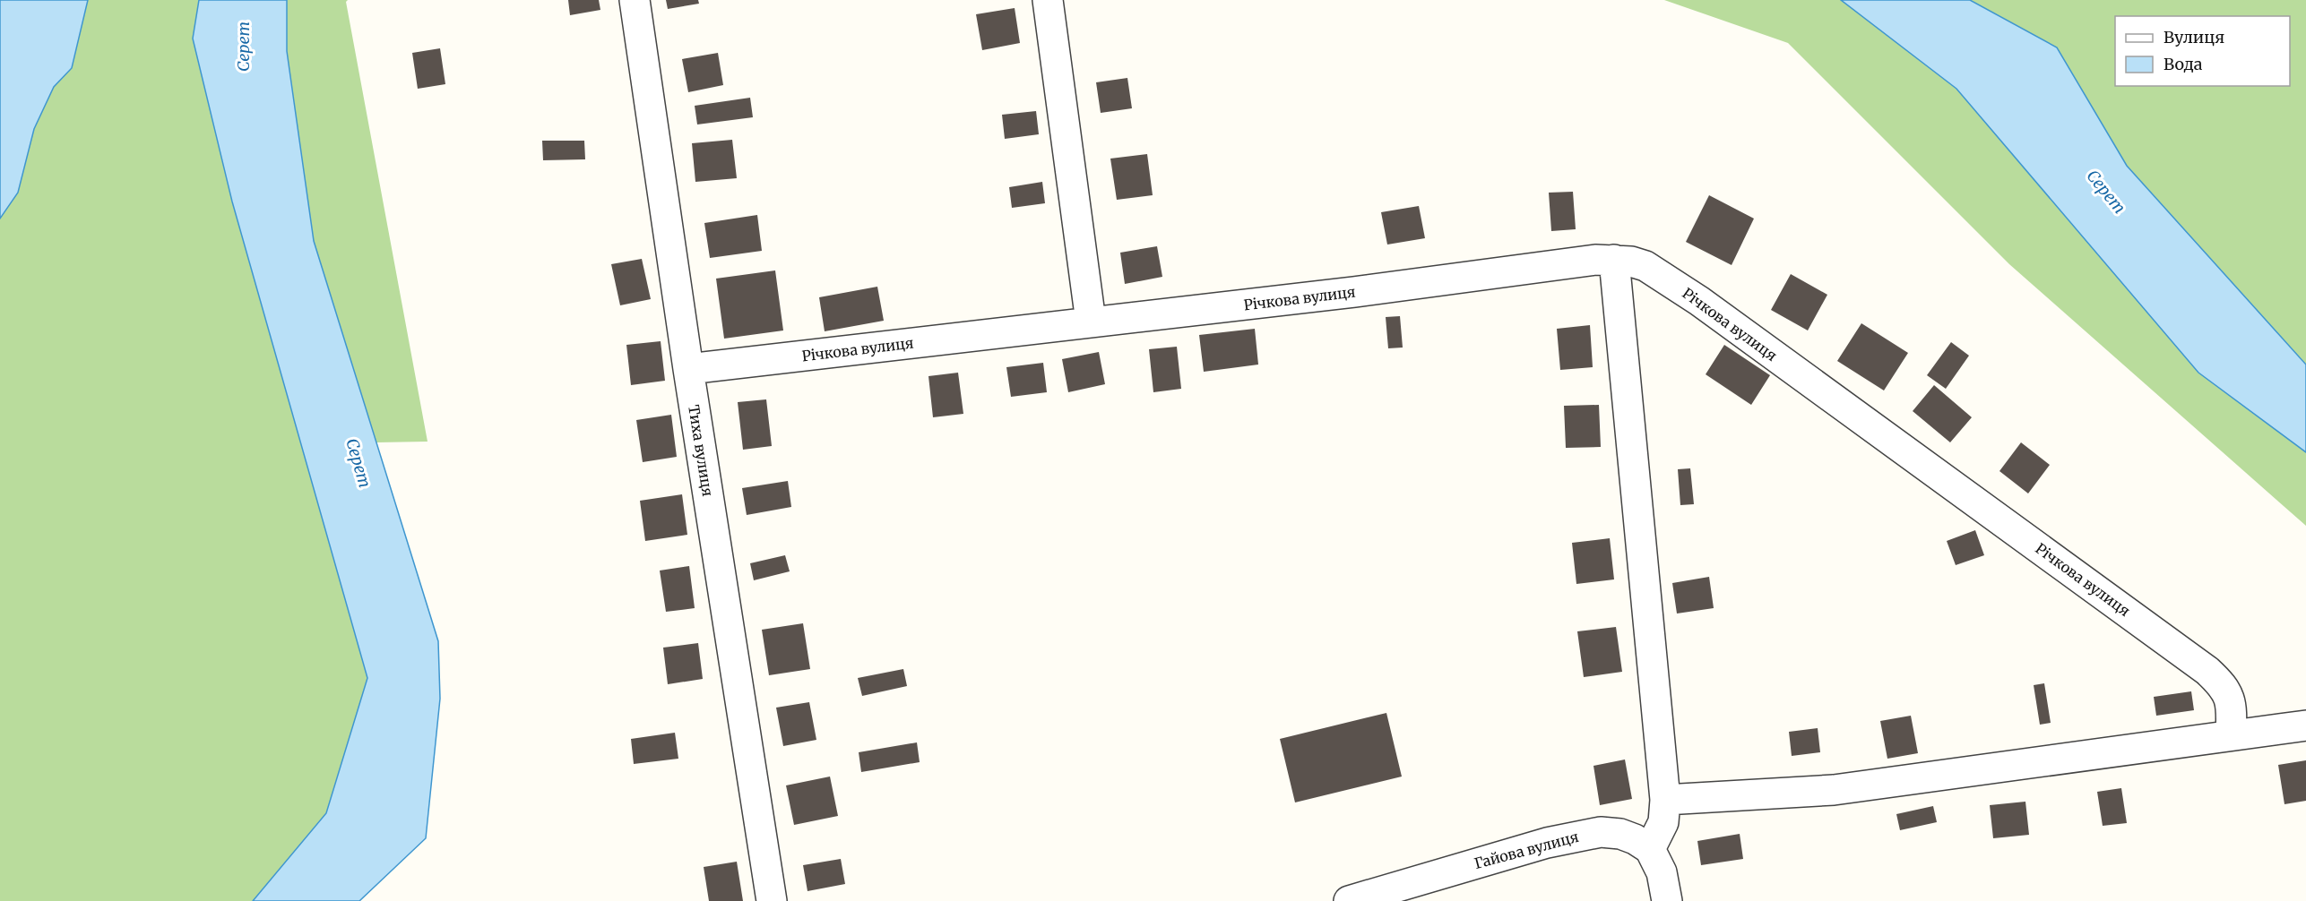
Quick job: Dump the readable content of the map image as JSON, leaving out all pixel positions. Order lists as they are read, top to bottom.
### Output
{
  "streets": {
    "street": ["Річкова вулиця", "Тиха вулиця", "Гайова вулиця"]
  },
  "crossings": [
    ["Річкова вулиця", "Тиха вулиця"]
  ],
  "water": ["Серет"],
  "legend": ["Вулиця", "Вода"]
}
